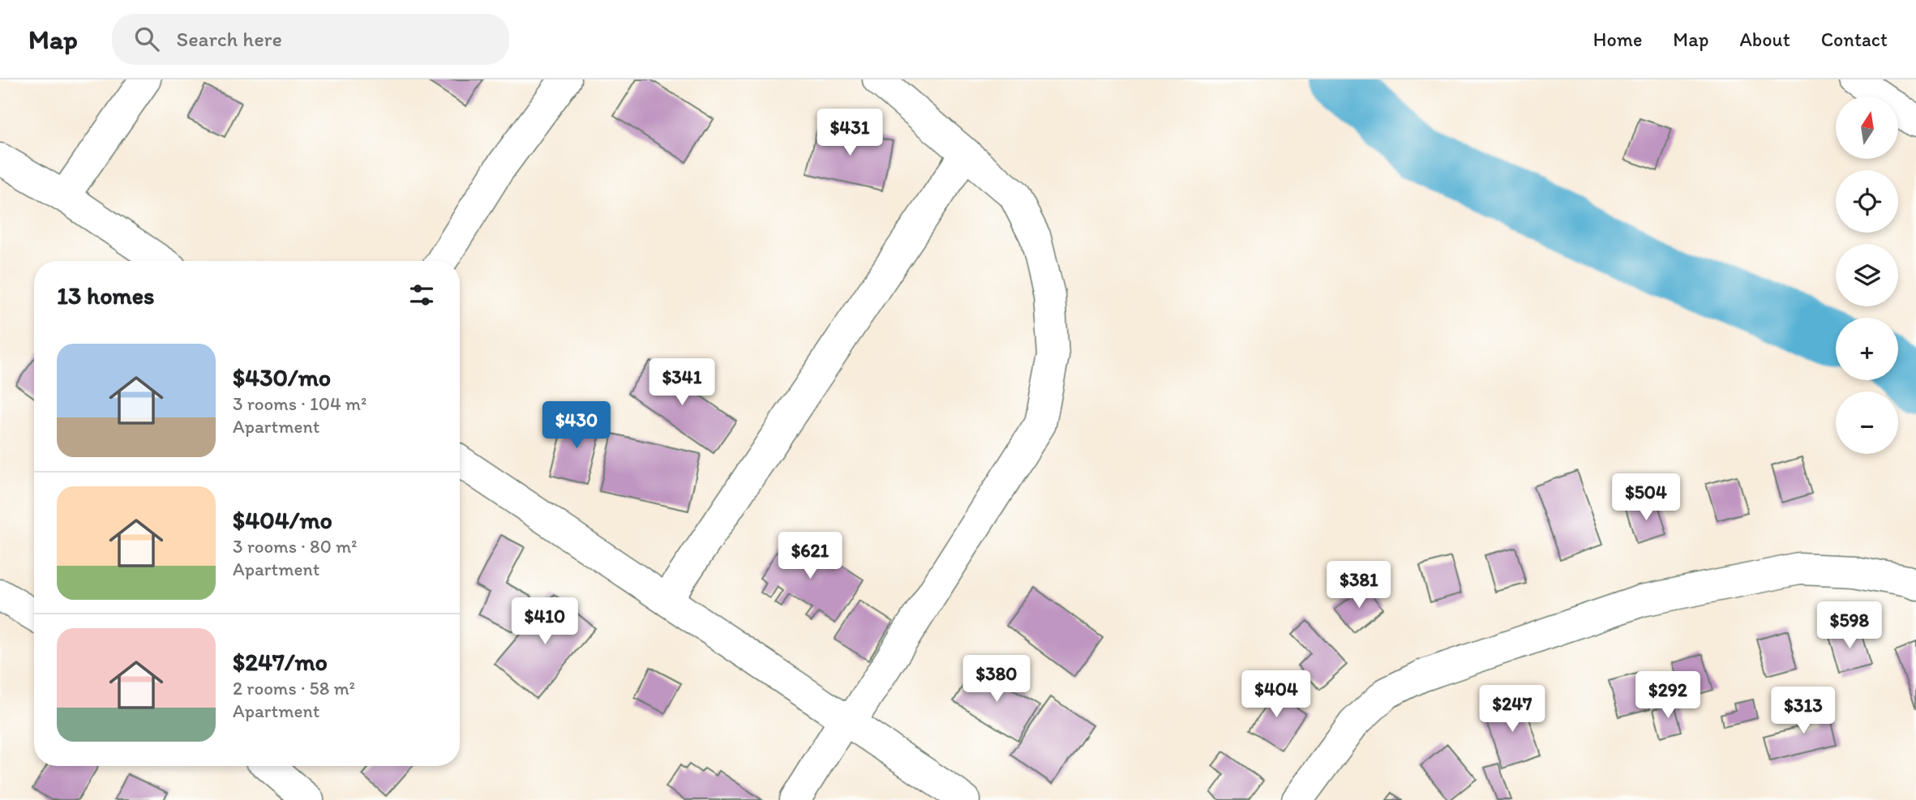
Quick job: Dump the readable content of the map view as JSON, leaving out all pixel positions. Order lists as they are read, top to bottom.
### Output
{
  "north": "top",
  "page": {
    "header": "Map",
    "search": "Search here",
    "nav": [
      "Home",
      "Map",
      "About",
      "Contact"
    ],
    "map_buttons": ["+", "−"],
    "price": [
      "$431",
      "$341",
      "$430",
      "$504",
      "$621",
      "$381",
      "$410",
      "$598",
      "$380",
      "$404",
      "$292",
      "$247",
      "$313"
    ],
    "heading": "13 homes",
    "list": [
      {
        "name": "$430/mo",
        "note": "3 rooms · 104 m² · Apartment"
      },
      {
        "name": "$404/mo",
        "note": "3 rooms · 80 m² · Apartment"
      },
      {
        "name": "$247/mo",
        "note": "2 rooms · 58 m² · Apartment"
      }
    ]
  }
}
